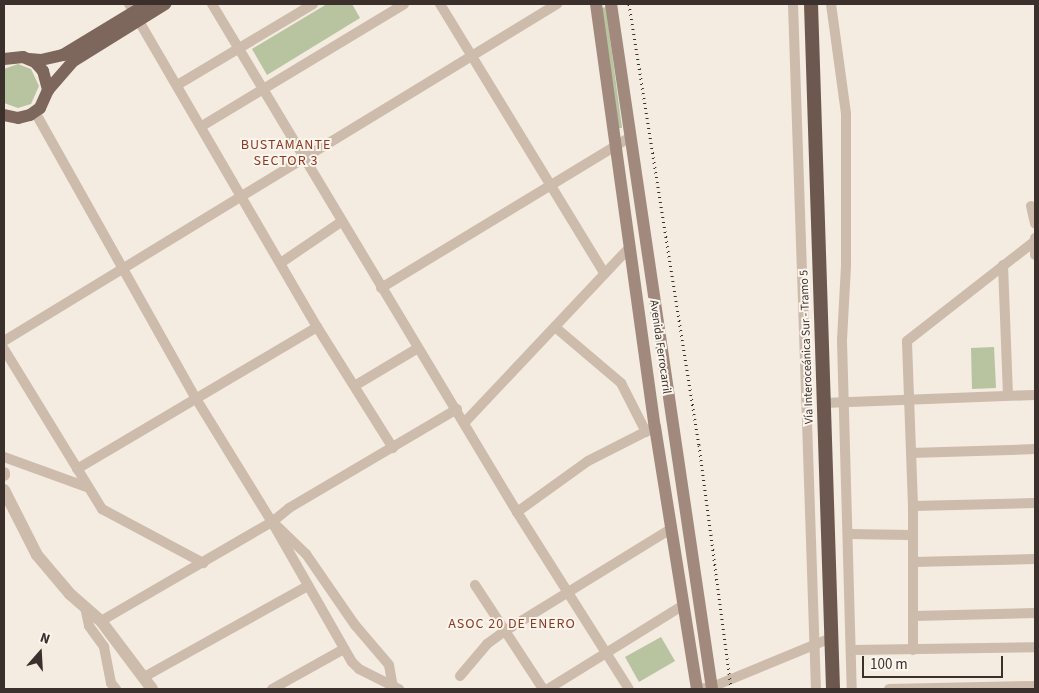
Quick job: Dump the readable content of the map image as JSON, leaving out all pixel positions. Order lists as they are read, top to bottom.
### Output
{
  "streets": {
    "highway": ["Vía Interoceánica Sur - Tramo 5"],
    "main road": ["Avenida Ferrocarril"]
  },
  "districts": ["BUSTAMANTE SECTOR 3", "ASOC 20 DE ENERO"],
  "scale_bar": "100 m",
  "north": "top"
}
